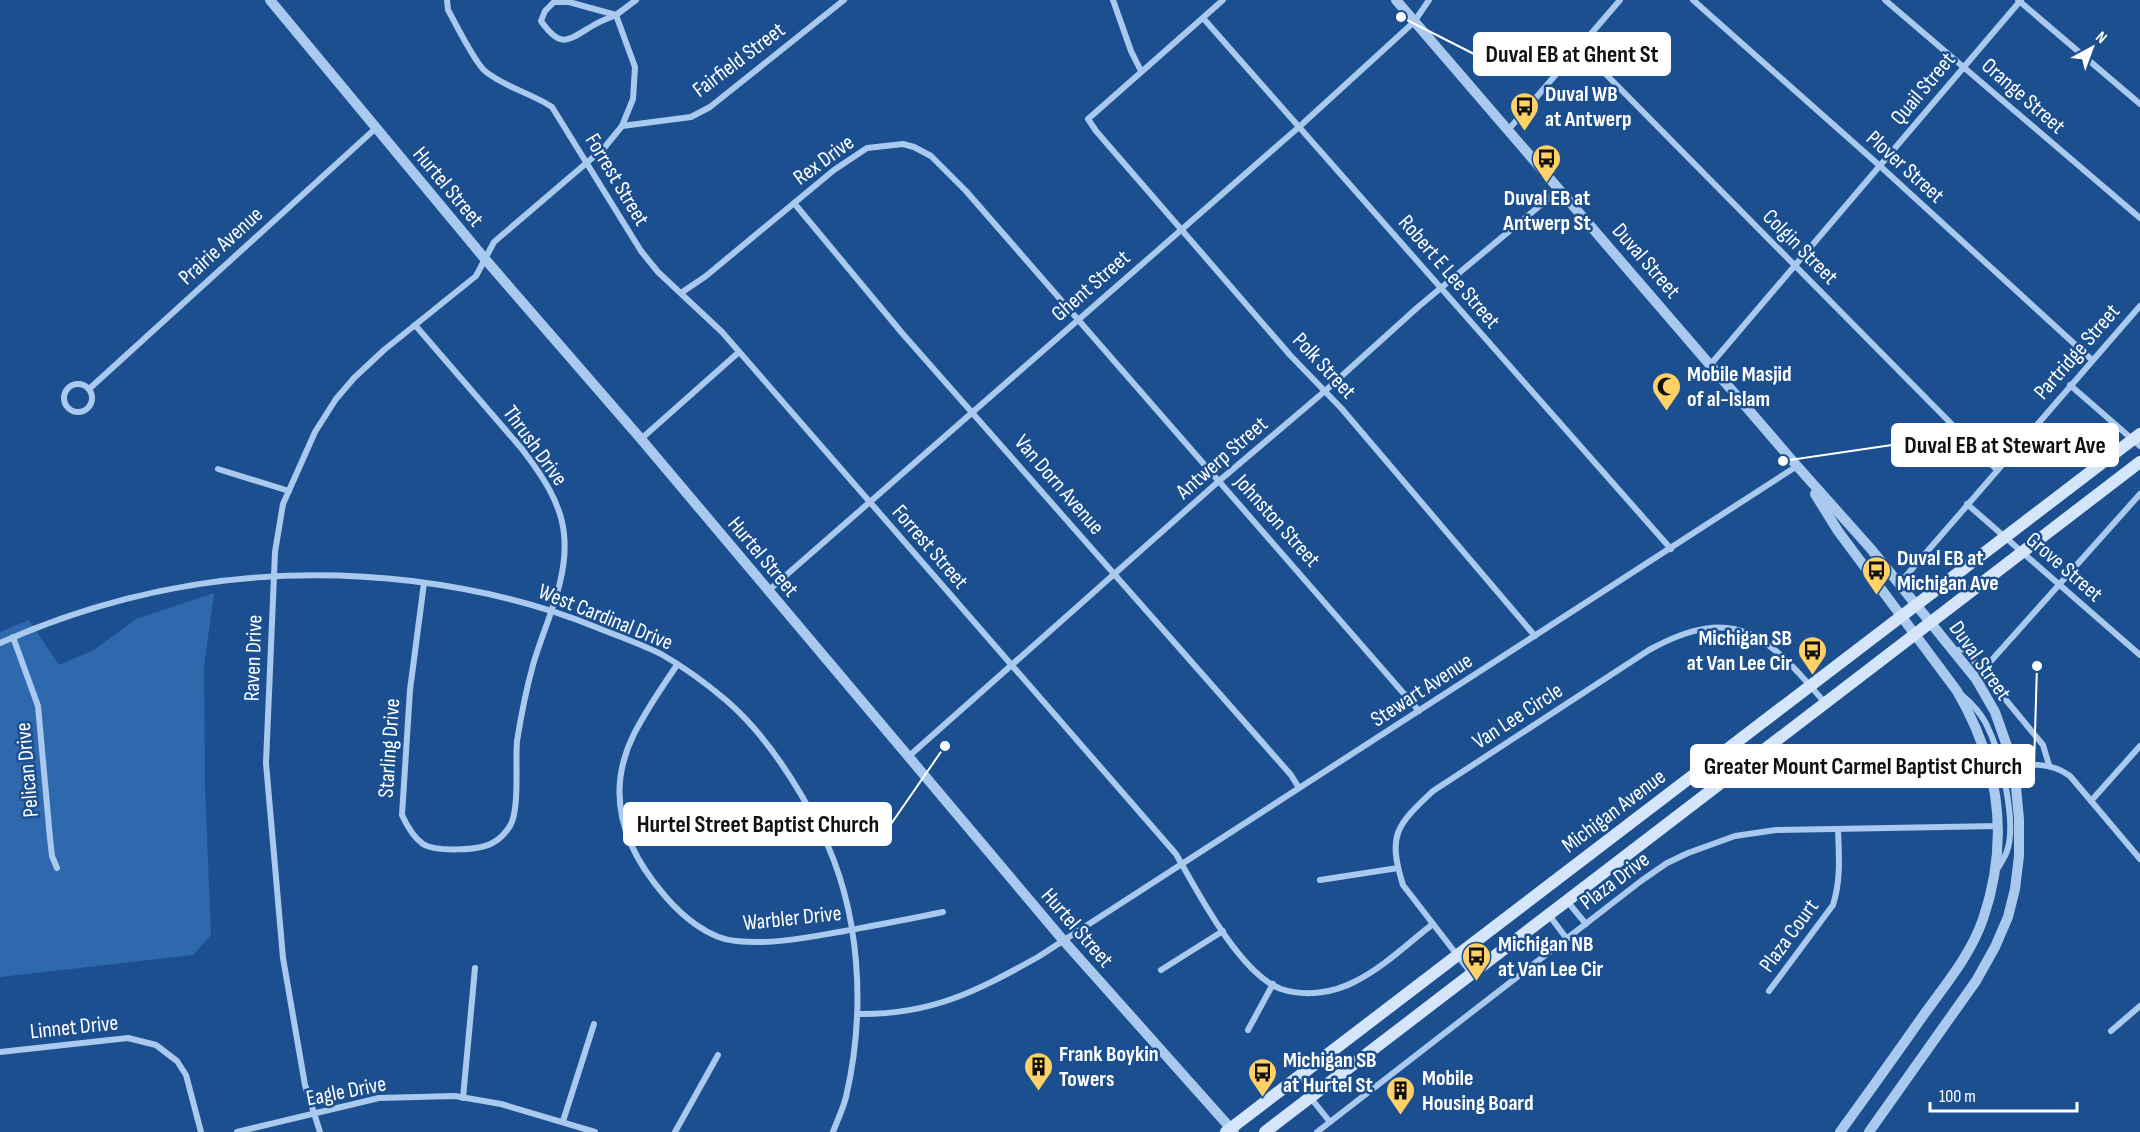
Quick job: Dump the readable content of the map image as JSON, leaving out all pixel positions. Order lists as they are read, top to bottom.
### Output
{
  "streets": {
    "main road": ["Michigan Avenue"],
    "street": [
      "Fairfield Street",
      "Quail Street",
      "Orange Street",
      "Rex Drive",
      "Plover Street",
      "Forrest Street",
      "Hurtel Street",
      "Prairie Avenue",
      "Colgin Street",
      "Duval Street",
      "Robert E Lee Street",
      "Ghent Street",
      "Partridge Street",
      "Polk Street",
      "Thrush Drive",
      "Antwerp Street",
      "Van Dorn Avenue",
      "Johnston Street",
      "Grove Street",
      "West Cardinal Drive",
      "Raven Drive",
      "Stewart Avenue",
      "Van Lee Circle",
      "Starling Drive",
      "Pelican Drive",
      "Plaza Drive",
      "Warbler Drive",
      "Plaza Court",
      "Linnet Drive",
      "Eagle Drive"
    ]
  },
  "crossings": [
    ["Quail Street", "Orange Street"],
    ["Quail Street", "Plover Street"],
    ["Quail Street", "Colgin Street"],
    ["Quail Street", "Duval Street"],
    ["Rex Drive", "Forrest Street"],
    ["Rex Drive", "Van Dorn Avenue"],
    ["Rex Drive", "Johnston Street"],
    ["Plover Street", "Partridge Street"],
    ["Forrest Street", "Ghent Street"],
    ["Forrest Street", "Antwerp Street"],
    ["Forrest Street", "Raven Drive"],
    ["Forrest Street", "Stewart Avenue"],
    ["Forrest Street", "Van Lee Circle"],
    ["Hurtel Street", "Prairie Avenue"],
    ["Hurtel Street", "Ghent Street"],
    ["Hurtel Street", "Antwerp Street"],
    ["Hurtel Street", "Raven Drive"],
    ["Hurtel Street", "Stewart Avenue"],
    ["Hurtel Street", "Michigan Avenue"],
    ["Colgin Street", "Partridge Street"],
    ["Duval Street", "Ghent Street"],
    ["Duval Street", "Partridge Street"],
    ["Duval Street", "Antwerp Street"],
    ["Duval Street", "Stewart Avenue"],
    ["Duval Street", "Michigan Avenue"],
    ["Duval Street", "Plaza Drive"],
    ["Robert E Lee Street", "Ghent Street"],
    ["Robert E Lee Street", "Antwerp Street"],
    ["Robert E Lee Street", "Stewart Avenue"],
    ["Ghent Street", "Polk Street"],
    ["Ghent Street", "Van Dorn Avenue"],
    ["Ghent Street", "Johnston Street"],
    ["Partridge Street", "Grove Street"],
    ["Polk Street", "Antwerp Street"],
    ["Polk Street", "Stewart Avenue"],
    ["Thrush Drive", "West Cardinal Drive"],
    ["Thrush Drive", "Raven Drive"],
    ["Thrush Drive", "Starling Drive"],
    ["Antwerp Street", "Van Dorn Avenue"],
    ["Antwerp Street", "Johnston Street"],
    ["Van Dorn Avenue", "Stewart Avenue"],
    ["Johnston Street", "Stewart Avenue"],
    ["Grove Street", "Michigan Avenue"],
    ["West Cardinal Drive", "Raven Drive"],
    ["West Cardinal Drive", "Stewart Avenue"],
    ["West Cardinal Drive", "Starling Drive"],
    ["West Cardinal Drive", "Pelican Drive"],
    ["West Cardinal Drive", "Warbler Drive"],
    ["Raven Drive", "Eagle Drive"],
    ["Van Lee Circle", "Michigan Avenue"],
    ["Plaza Drive", "Plaza Court"]
  ],
  "places": {
    "other": [
      "Duval EB at Ghent St",
      "Duval EB at Stewart Ave",
      "Greater Mount Carmel Baptist Church",
      "Hurtel Street Baptist Church"
    ],
    "bus stop": [
      "Duval WB at Antwerp",
      "Duval EB at Antwerp St",
      "Duval EB at Michigan Ave",
      "Michigan SB at Van Lee Cir",
      "Michigan NB at Van Lee Cir",
      "Michigan SB at Hurtel St"
    ],
    "mosque": ["Mobile Masjid of al-Islam"],
    "building": ["Frank Boykin Towers", "Mobile Housing Board"]
  },
  "scale_bar": "100 m",
  "north": "top right"
}
